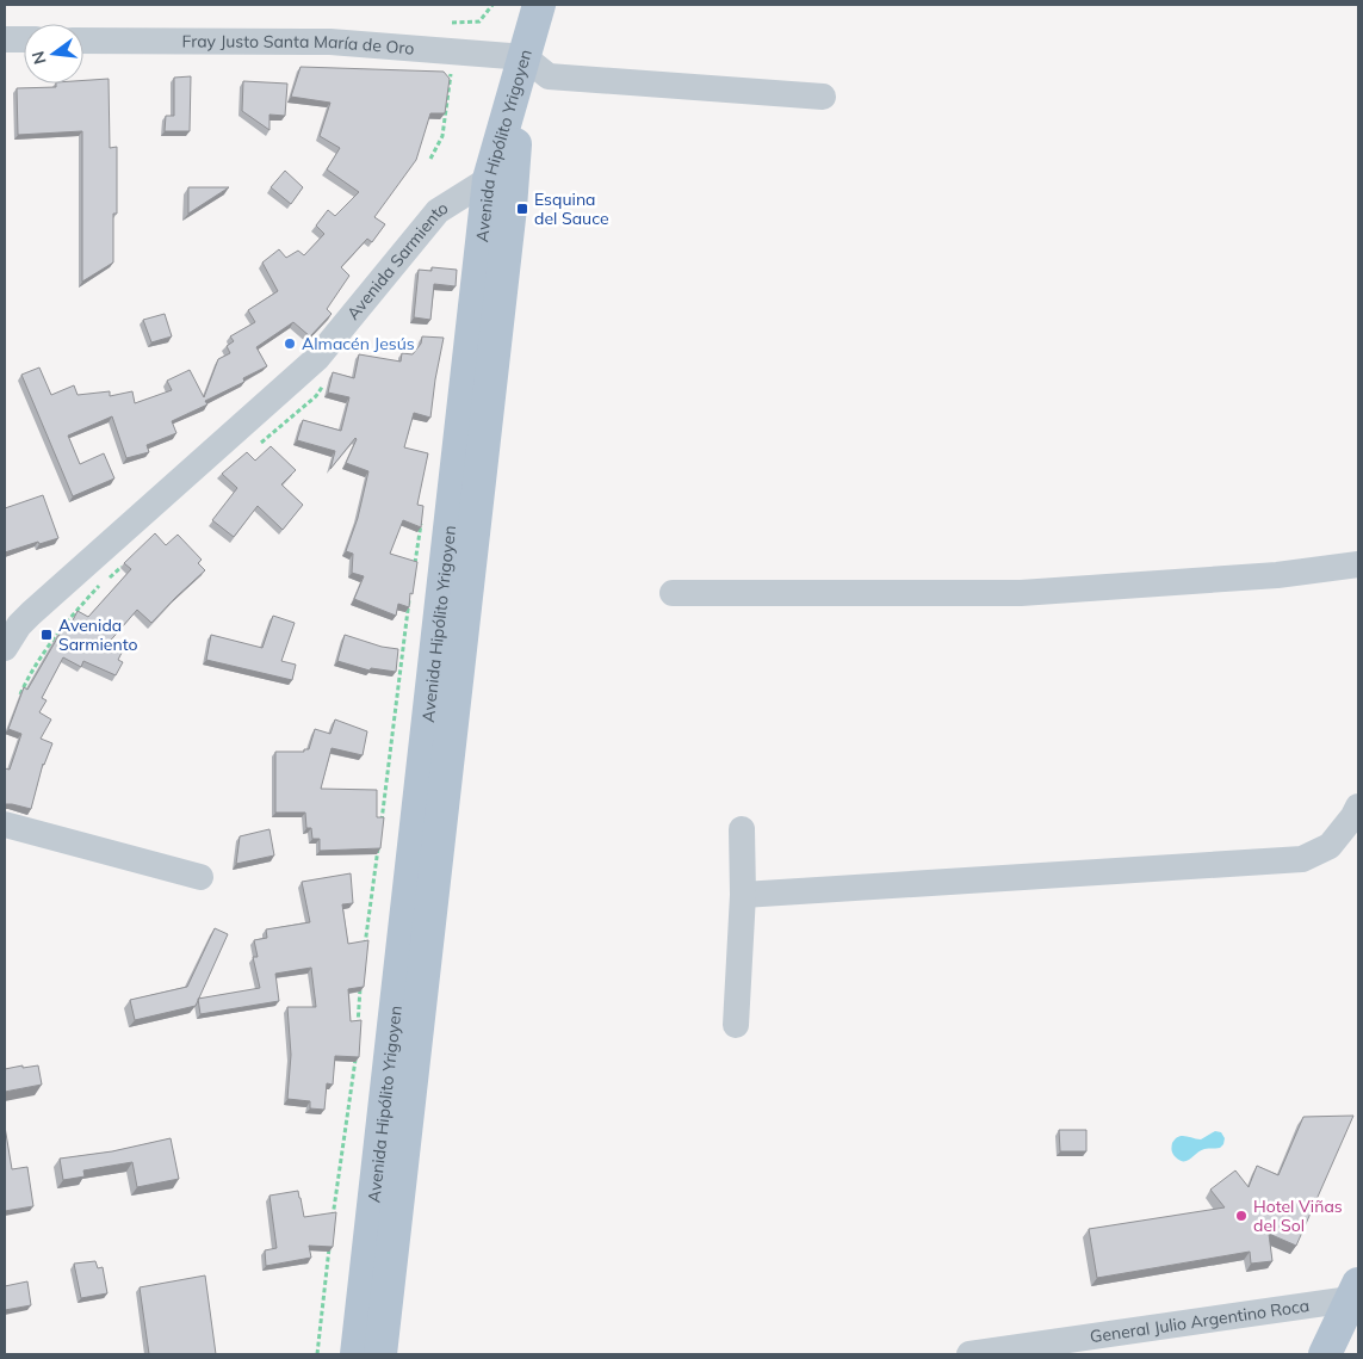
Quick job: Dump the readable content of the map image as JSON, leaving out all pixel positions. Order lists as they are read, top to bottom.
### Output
{
  "streets": {
    "main road": ["Avenida Hipólito Yrigoyen"],
    "street": ["Fray Justo Santa María de Oro", "Avenida Sarmiento", "General Julio Argentino Roca"]
  },
  "crossings": [
    ["Fray Justo Santa María de Oro", "Avenida Hipólito Yrigoyen"],
    ["Avenida Hipólito Yrigoyen", "Avenida Sarmiento"]
  ],
  "places": {
    "transit": ["Esquina del Sauce", "Avenida Sarmiento"],
    "other": ["Almacén Jesús", "Hotel Viñas del Sol"]
  },
  "north": "left"
}
